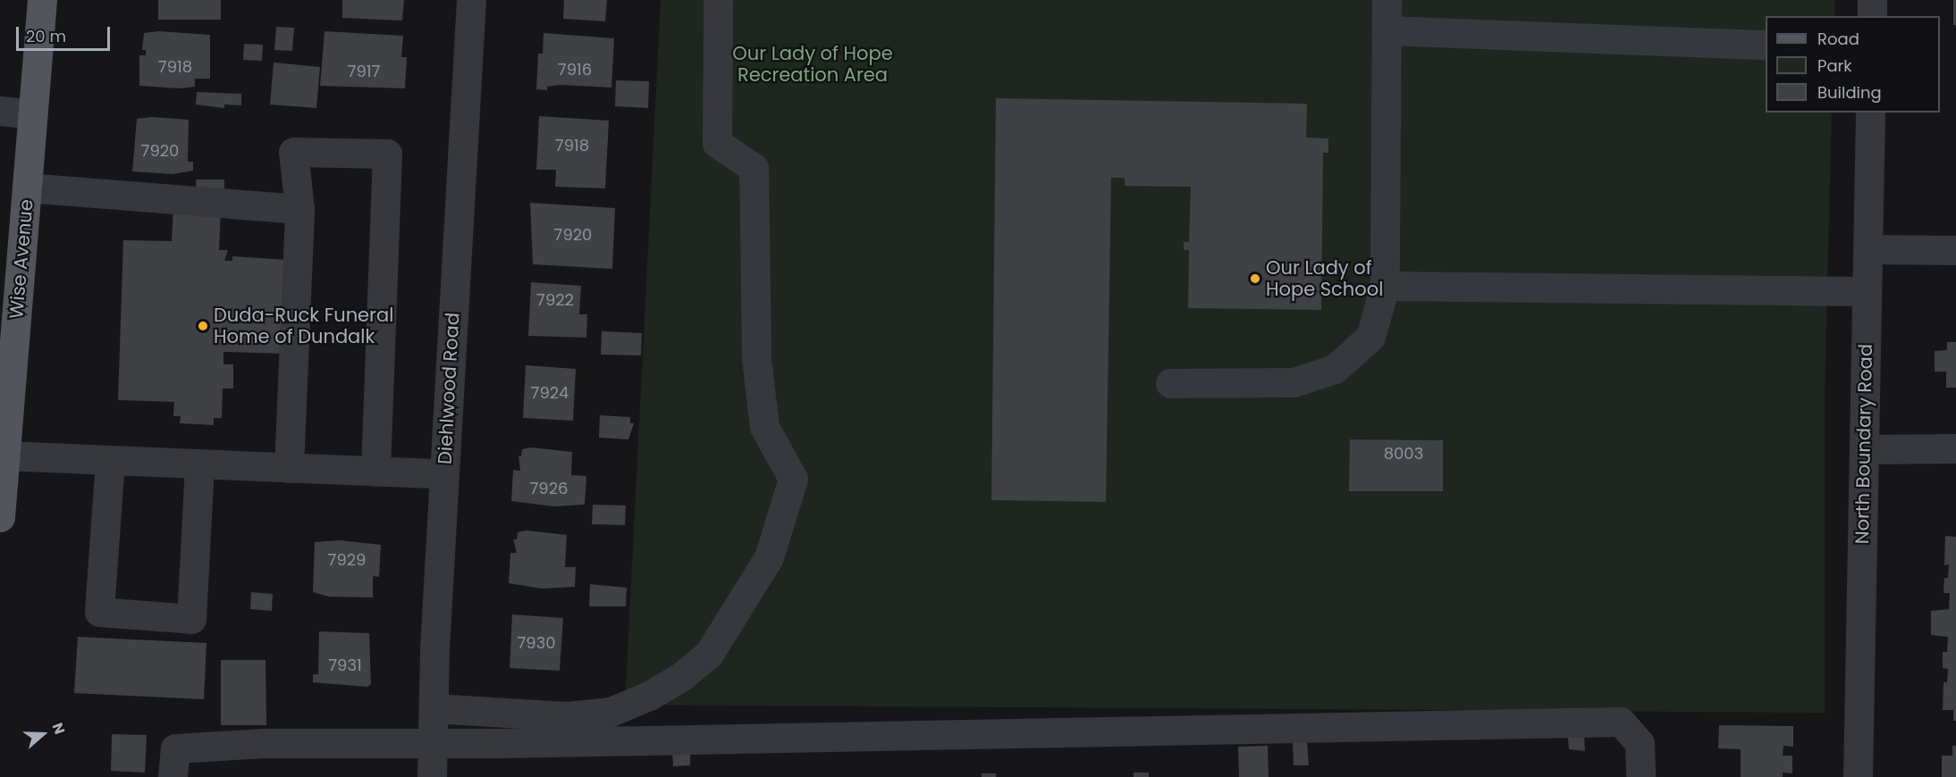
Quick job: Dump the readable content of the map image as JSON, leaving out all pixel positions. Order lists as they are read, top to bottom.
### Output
{
  "streets": {
    "main road": ["Wise Avenue"],
    "street": ["Diehlwood Road", "North Boundary Road"]
  },
  "parks": ["Our Lady of Hope Recreation Area"],
  "places": ["Our Lady of Hope School", "Duda-Ruck Funeral Home of Dundalk"],
  "house_numbers": [
    "7918",
    "7916",
    "7917",
    "7918",
    "7920",
    "7920",
    "7922",
    "7924",
    "8003",
    "7926",
    "7929",
    "7930",
    "7931"
  ],
  "legend": ["Road", "Park", "Building"],
  "scale_bar": "20 m",
  "north": "right"
}
